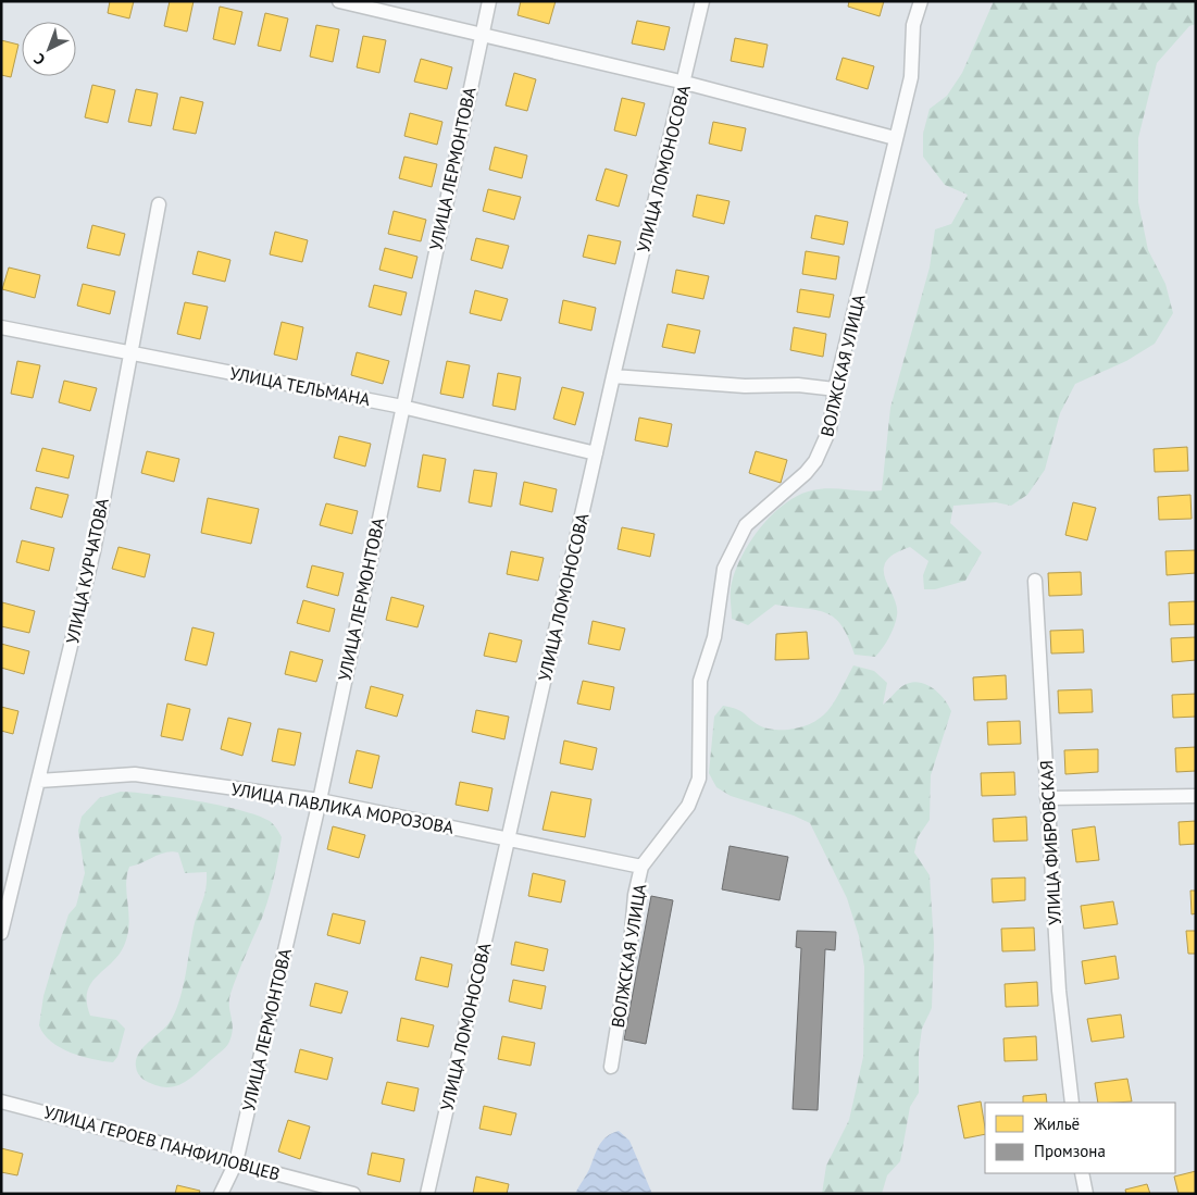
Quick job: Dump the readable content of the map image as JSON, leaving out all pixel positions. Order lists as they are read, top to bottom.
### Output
{
  "streets": {
    "street": [
      "УЛИЦА ЛЕРМОНТОВА",
      "УЛИЦА ЛОМОНОСОВА",
      "ВОЛЖСКАЯ УЛИЦА",
      "УЛИЦА ТЕЛЬМАНА",
      "УЛИЦА КУРЧАТОВА",
      "УЛИЦА ПАВЛИКА МОРОЗОВА",
      "УЛИЦА ФИБРОВСКАЯ",
      "УЛИЦА ГЕРОЕВ ПАНФИЛОВЦЕВ"
    ]
  },
  "crossings": [
    ["УЛИЦА ЛЕРМОНТОВА", "УЛИЦА ТЕЛЬМАНА"],
    ["УЛИЦА ЛЕРМОНТОВА", "УЛИЦА ПАВЛИКА МОРОЗОВА"],
    ["УЛИЦА ЛЕРМОНТОВА", "УЛИЦА ГЕРОЕВ ПАНФИЛОВЦЕВ"],
    ["УЛИЦА ЛОМОНОСОВА", "УЛИЦА ТЕЛЬМАНА"],
    ["УЛИЦА ЛОМОНОСОВА", "УЛИЦА ПАВЛИКА МОРОЗОВА"],
    ["ВОЛЖСКАЯ УЛИЦА", "УЛИЦА ПАВЛИКА МОРОЗОВА"],
    ["УЛИЦА ТЕЛЬМАНА", "УЛИЦА КУРЧАТОВА"],
    ["УЛИЦА КУРЧАТОВА", "УЛИЦА ПАВЛИКА МОРОЗОВА"]
  ],
  "legend": ["Жильё", "Промзона"],
  "north": "bottom left"
}
